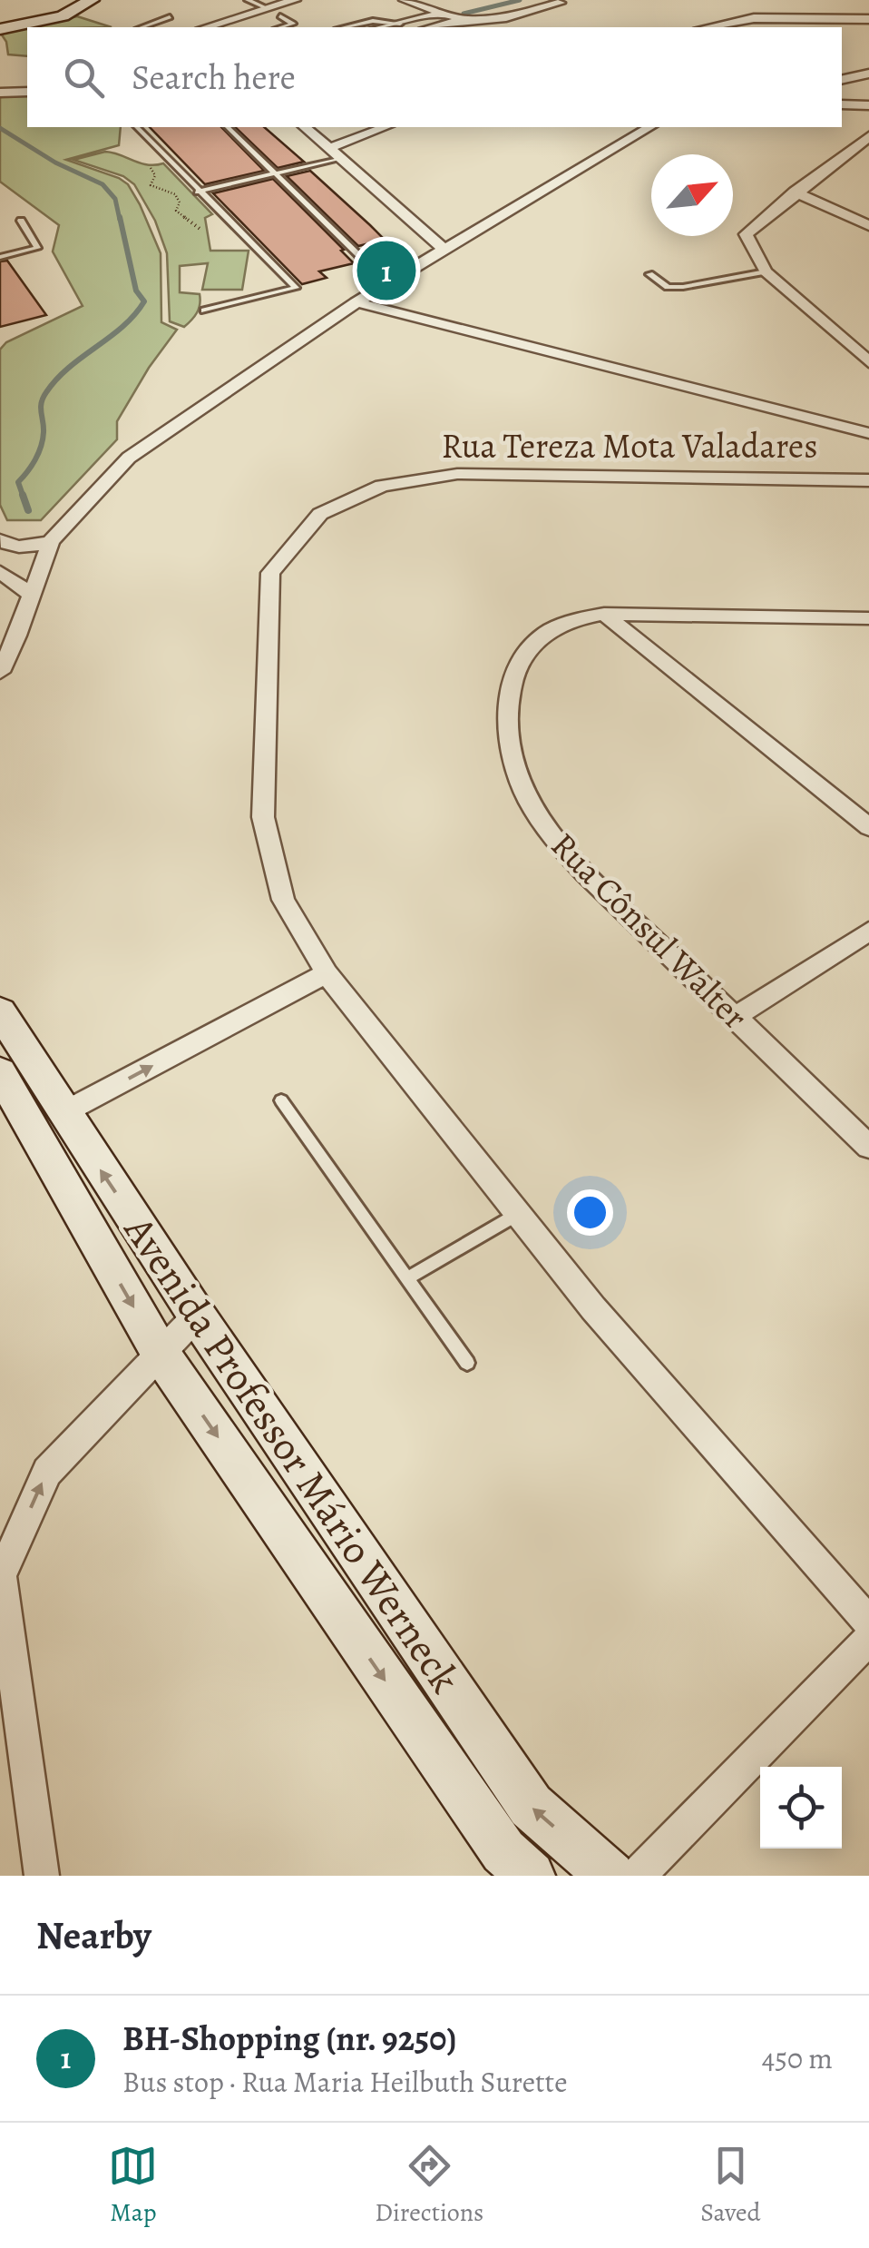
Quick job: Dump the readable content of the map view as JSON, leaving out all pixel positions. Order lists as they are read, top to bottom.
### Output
{
  "streets": {
    "main road": ["Avenida Professor Mário Werneck"],
    "street": ["Rua Tereza Mota Valadares", "Rua Cônsul Walter"]
  },
  "north": "top right",
  "page": {
    "search": "Search here",
    "pins": "1",
    "heading": "Nearby",
    "list": [
      {
        "mark": "1",
        "name": "BH-Shopping (nr. 9250)",
        "note": "Bus stop · Rua Maria Heilbuth Surette",
        "value": "450 m"
      }
    ],
    "nav": ["Map", "Directions", "Saved"]
  }
}
